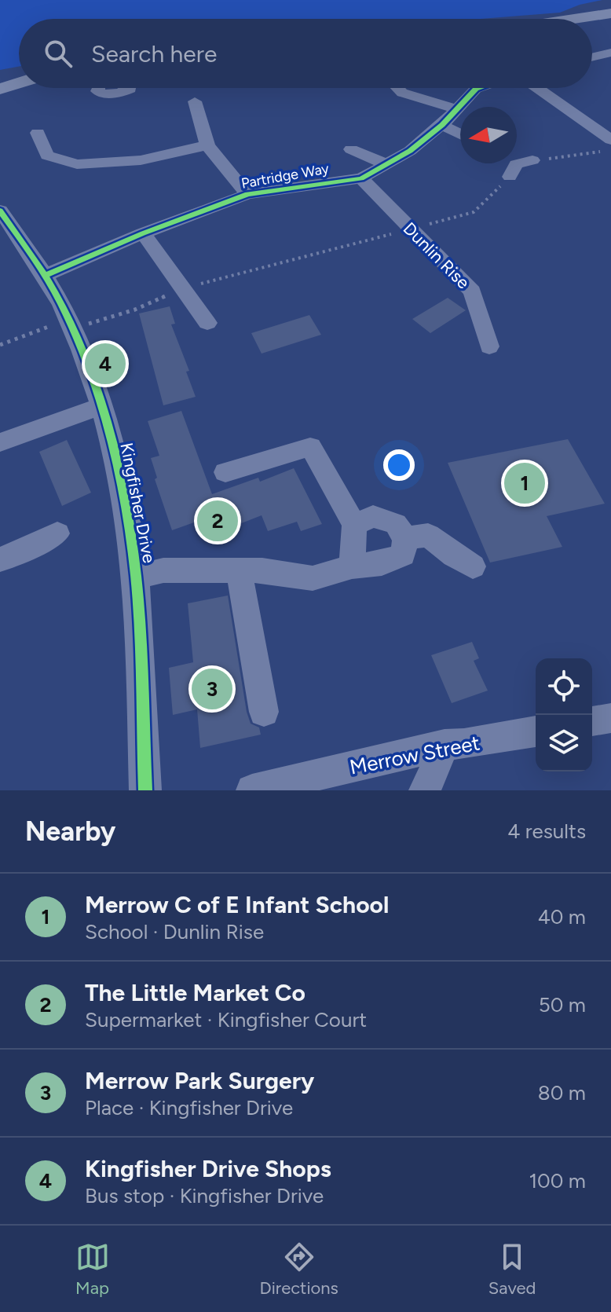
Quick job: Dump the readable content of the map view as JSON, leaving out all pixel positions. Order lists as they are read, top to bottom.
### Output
{
  "streets": {
    "street": [
      "Partridge Way",
      "Dunlin Rise",
      "Kingfisher Drive",
      "Merrow Street"
    ]
  },
  "crossings": [
    ["Partridge Way", "Dunlin Rise"],
    ["Partridge Way", "Kingfisher Drive"]
  ],
  "north": "left",
  "page": {
    "search": "Search here",
    "pins": [
      "4",
      "1",
      "2",
      "3"
    ],
    "heading": ["Nearby", "4 results"],
    "list": [
      {
        "mark": "1",
        "name": "Merrow C of E Infant School",
        "note": "School · Dunlin Rise",
        "value": "40 m"
      },
      {
        "mark": "2",
        "name": "The Little Market Co",
        "note": "Supermarket · Kingfisher Court",
        "value": "50 m"
      },
      {
        "mark": "3",
        "name": "Merrow Park Surgery",
        "note": "Place · Kingfisher Drive",
        "value": "80 m"
      },
      {
        "mark": "4",
        "name": "Kingfisher Drive Shops",
        "note": "Bus stop · Kingfisher Drive",
        "value": "100 m"
      }
    ],
    "nav": ["Map", "Directions", "Saved"]
  }
}
